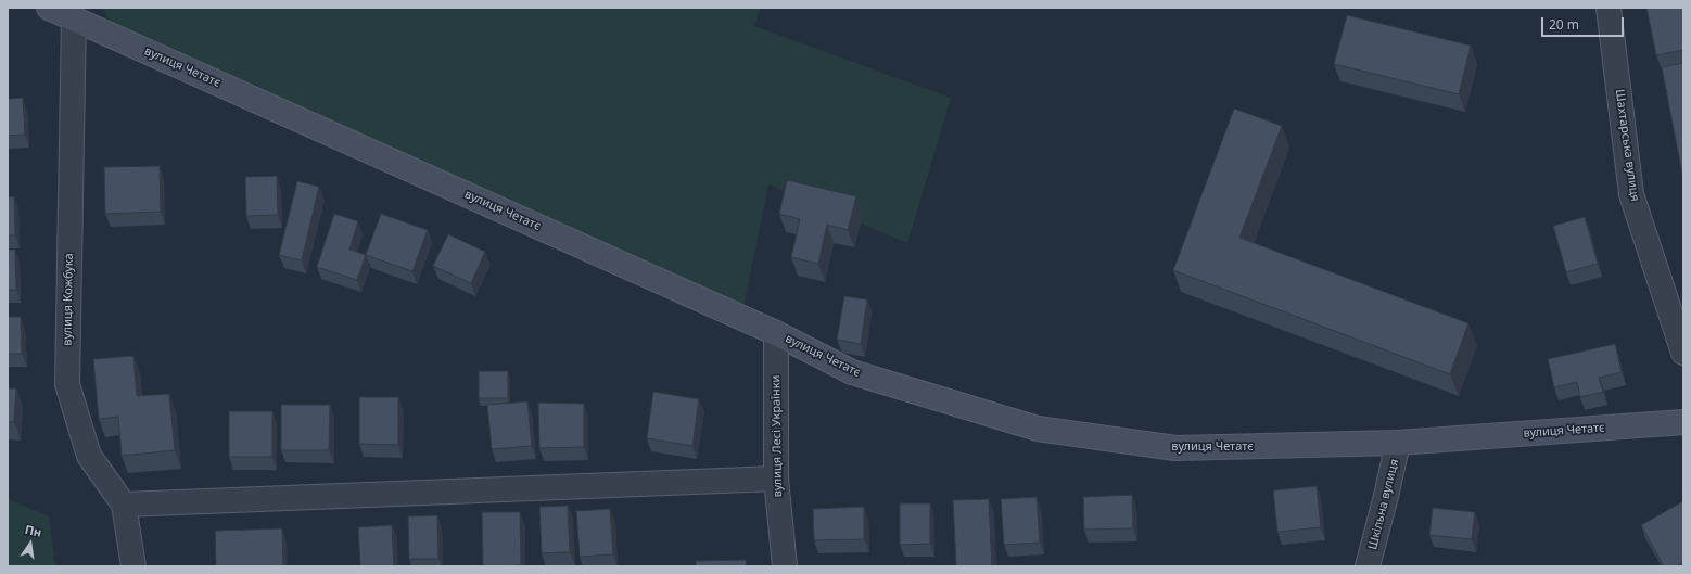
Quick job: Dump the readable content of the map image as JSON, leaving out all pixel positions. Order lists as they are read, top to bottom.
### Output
{
  "streets": {
    "street": [
      "вулиця Четатє",
      "Шахтарська вулиця",
      "вулиця Кожбука",
      "вулиця Лесі Українки",
      "Шкільна вулиця"
    ]
  },
  "crossings": [
    ["вулиця Четатє", "вулиця Кожбука"],
    ["вулиця Четатє", "вулиця Лесі Українки"],
    ["вулиця Четатє", "Шкільна вулиця"]
  ],
  "scale_bar": "20 m",
  "north": "top"
}
